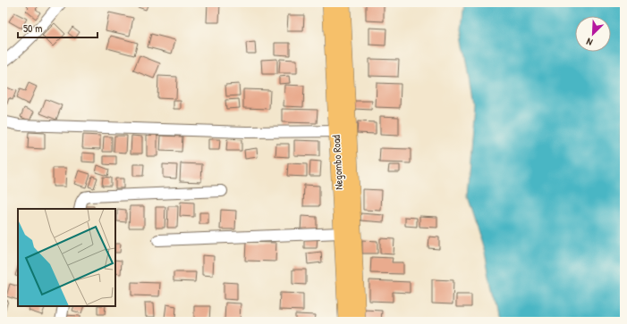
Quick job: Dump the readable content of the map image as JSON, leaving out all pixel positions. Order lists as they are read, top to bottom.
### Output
{
  "streets": {
    "highway": ["Negombo Road"]
  },
  "scale_bar": "50 m",
  "north": "bottom left"
}
